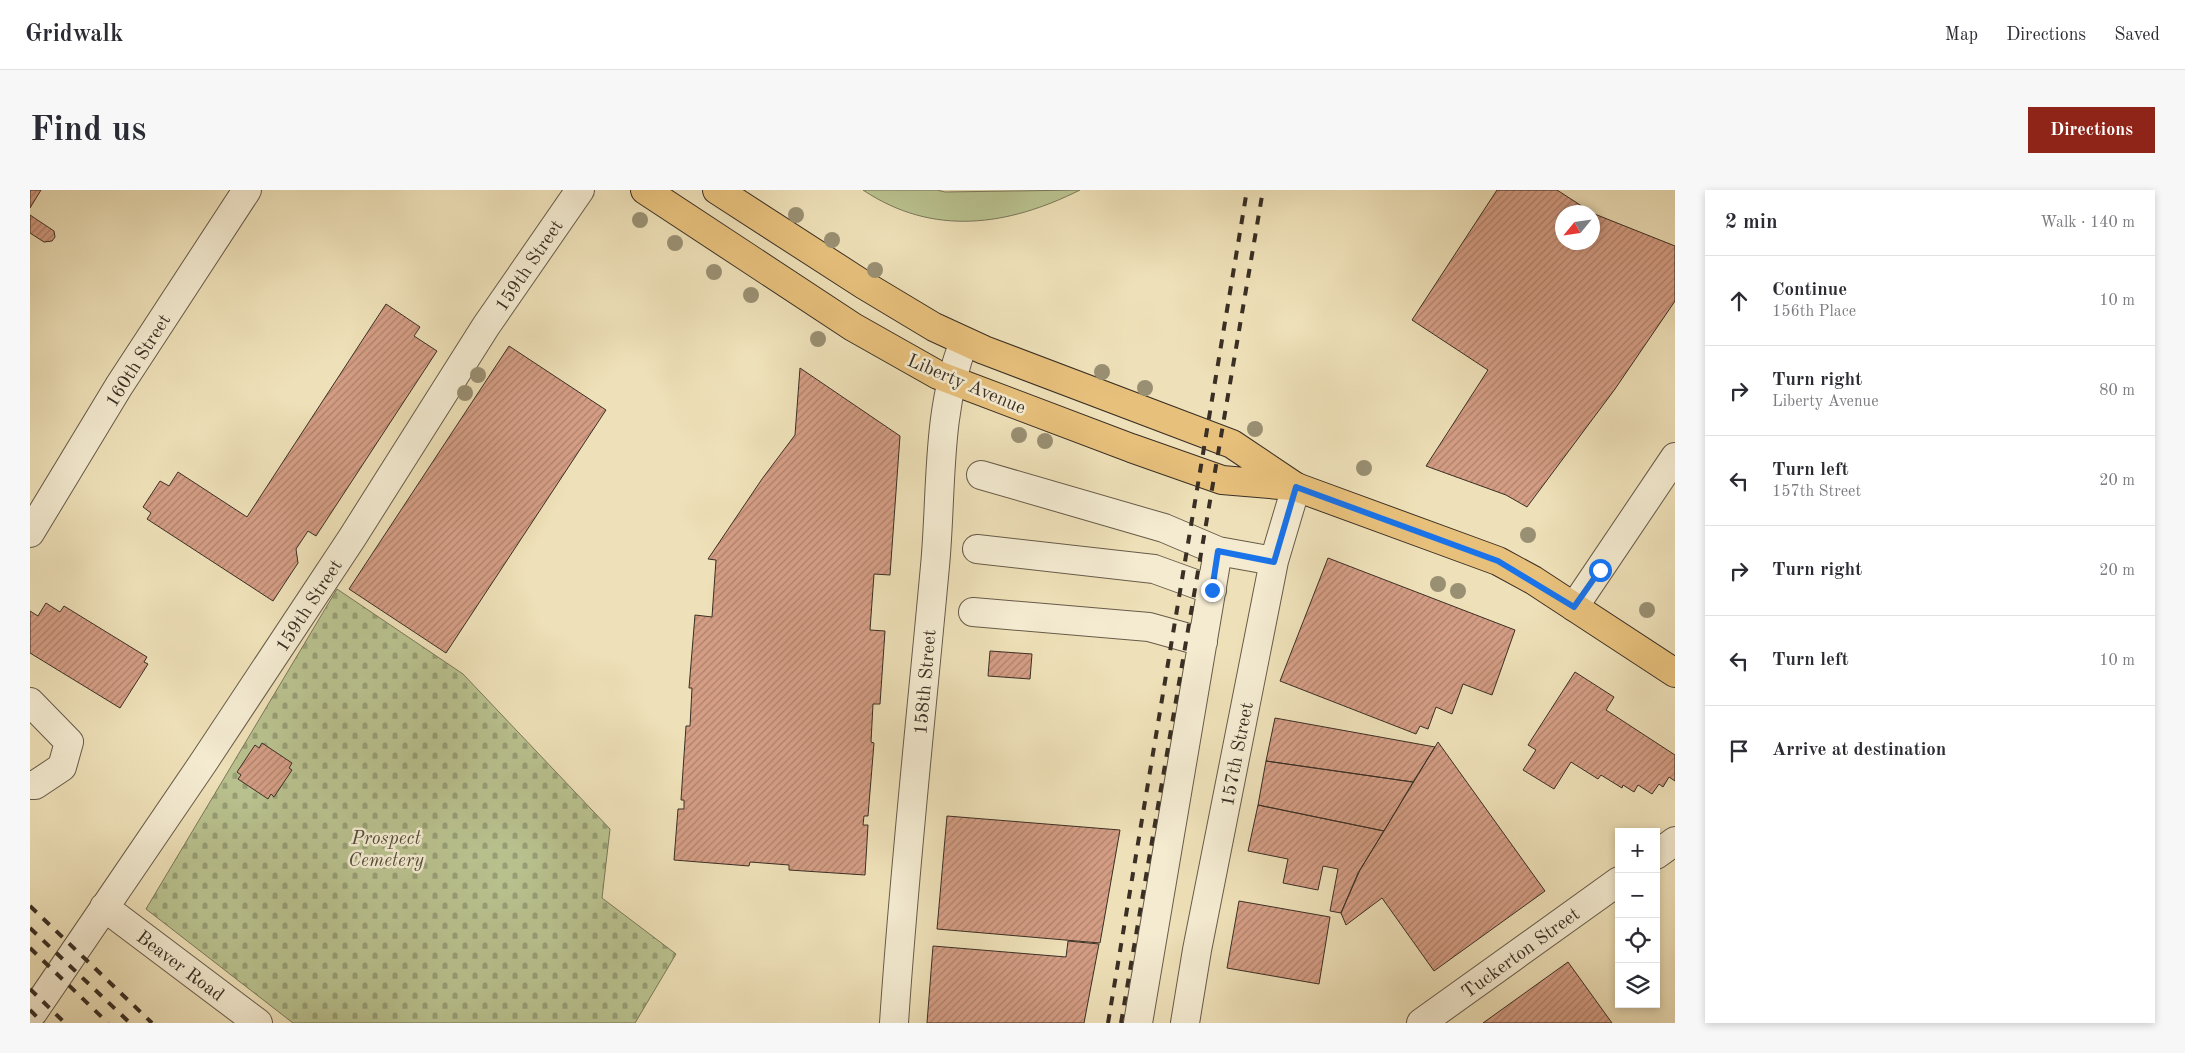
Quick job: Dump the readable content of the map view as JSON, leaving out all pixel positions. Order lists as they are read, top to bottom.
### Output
{
  "streets": {
    "main road": ["Liberty Avenue"],
    "street": [
      "159th Street",
      "160th Street",
      "158th Street",
      "157th Street",
      "Tuckerton Street",
      "Beaver Road"
    ]
  },
  "crossings": [
    ["159th Street", "Beaver Road"],
    ["Liberty Avenue", "158th Street"],
    ["Liberty Avenue", "157th Street"]
  ],
  "parks": ["Prospect Cemetery"],
  "north": "bottom left",
  "page": {
    "header": "Gridwalk",
    "nav": ["Map", "Directions", "Saved"],
    "buttons": "Directions",
    "title": "Find us",
    "heading": ["2 min", "Walk · 140 m"],
    "list": [
      ["Continue", "156th Place", "10 m"],
      ["Turn right", "Liberty Avenue", "80 m"],
      ["Turn left", "157th Street", "20 m"],
      ["Turn right", "20 m"],
      ["Turn left", "10 m"],
      "Arrive at destination"
    ],
    "map_buttons": ["+", "−"]
  }
}
